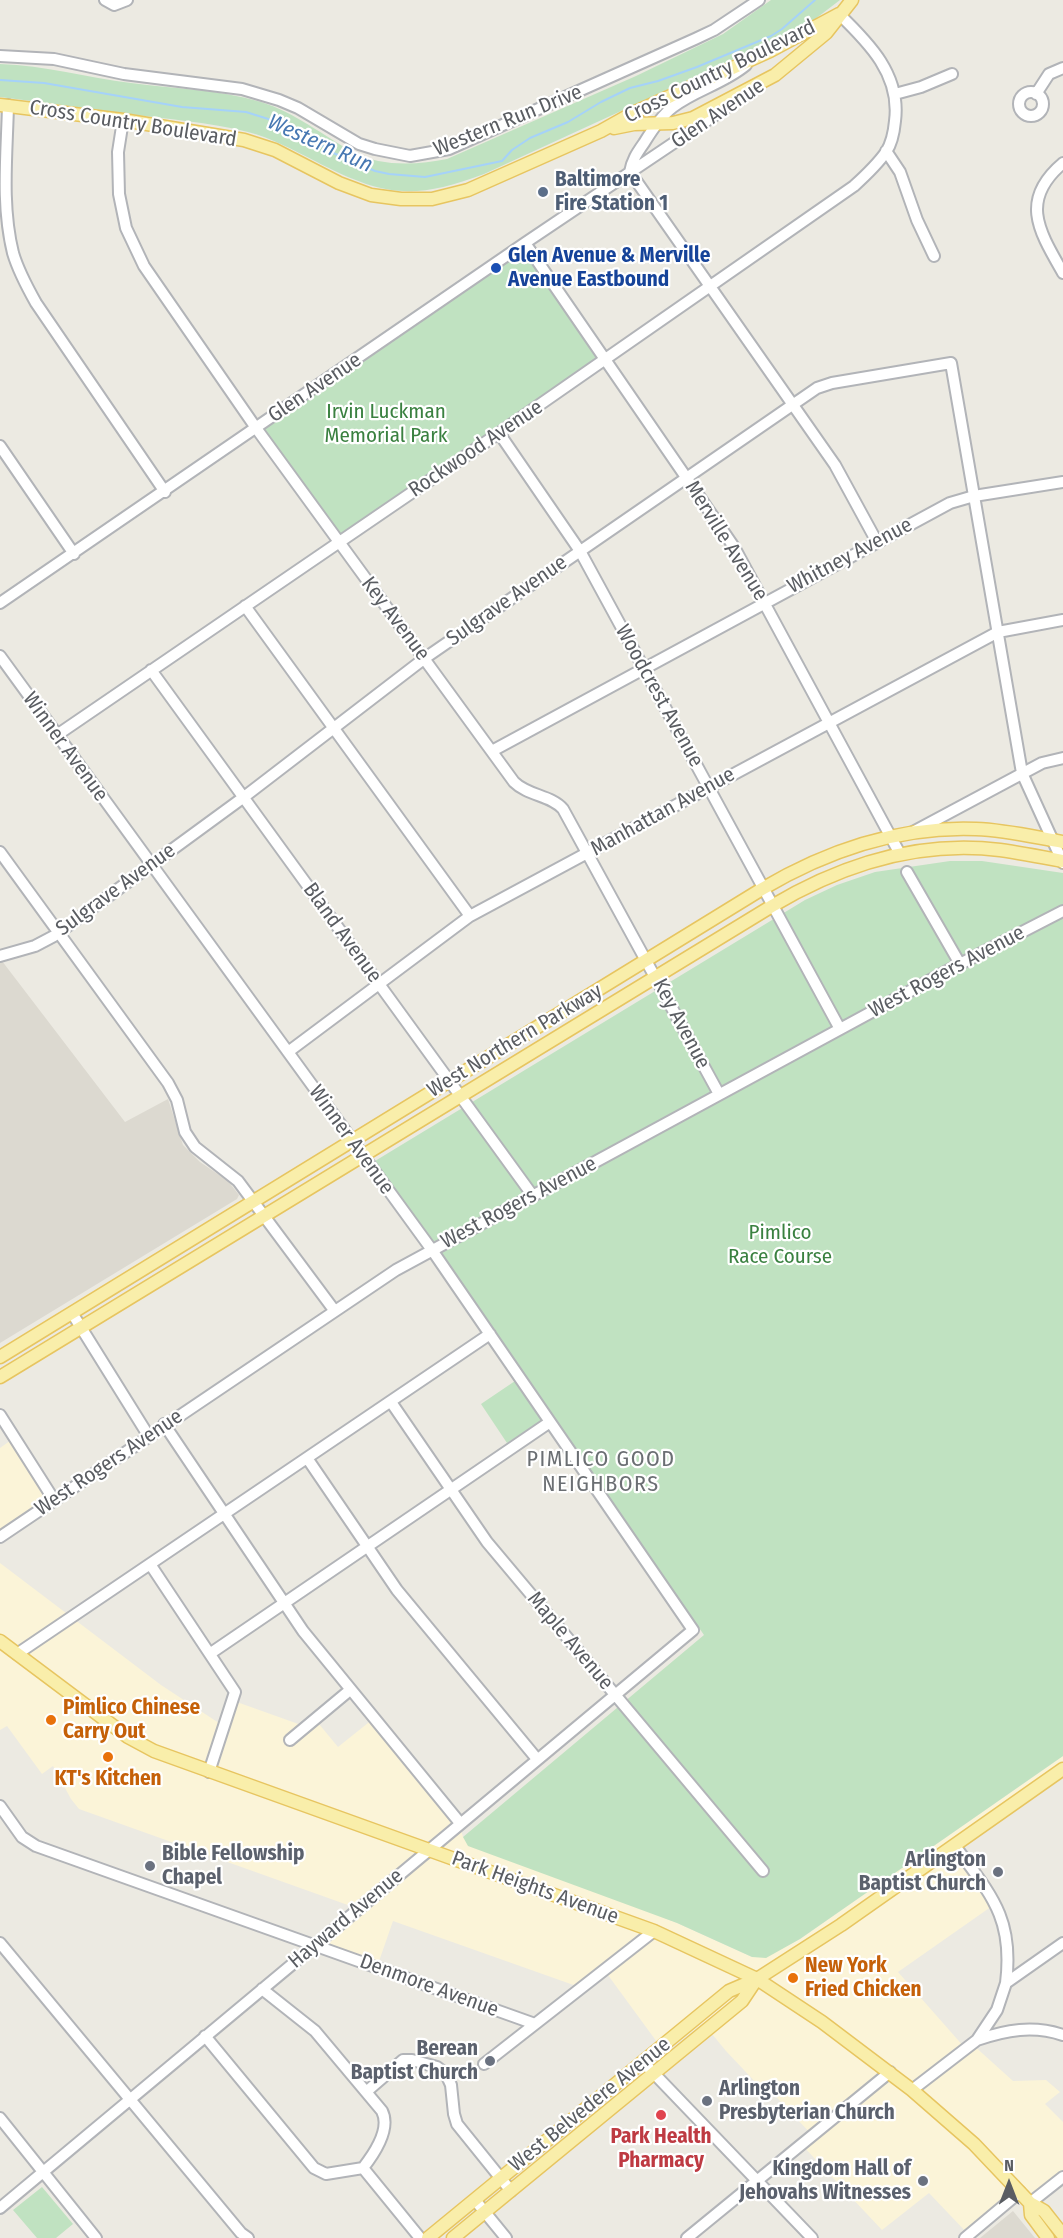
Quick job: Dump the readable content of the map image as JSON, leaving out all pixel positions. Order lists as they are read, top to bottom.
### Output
{
  "streets": {
    "main road": [
      "Cross Country Boulevard",
      "West Northern Parkway",
      "Park Heights Avenue",
      "West Belvedere Avenue"
    ],
    "street": [
      "Glen Avenue",
      "Western Run Drive",
      "Rockwood Avenue",
      "Merville Avenue",
      "Whitney Avenue",
      "Sulgrave Avenue",
      "Key Avenue",
      "Woodcrest Avenue",
      "Winner Avenue",
      "Manhattan Avenue",
      "Bland Avenue",
      "West Rogers Avenue",
      "Maple Avenue",
      "Hayward Avenue",
      "Denmore Avenue"
    ]
  },
  "crossings": [
    ["Cross Country Boulevard", "Glen Avenue"],
    ["Cross Country Boulevard", "Key Avenue"],
    ["Glen Avenue", "Merville Avenue"],
    ["Glen Avenue", "Key Avenue"],
    ["Rockwood Avenue", "Merville Avenue"],
    ["Rockwood Avenue", "Key Avenue"],
    ["Rockwood Avenue", "Woodcrest Avenue"],
    ["Rockwood Avenue", "Winner Avenue"],
    ["Rockwood Avenue", "Bland Avenue"],
    ["Merville Avenue", "Whitney Avenue"],
    ["Merville Avenue", "Sulgrave Avenue"],
    ["Merville Avenue", "Manhattan Avenue"],
    ["Merville Avenue", "West Northern Parkway"],
    ["Whitney Avenue", "Sulgrave Avenue"],
    ["Whitney Avenue", "Key Avenue"],
    ["Whitney Avenue", "Woodcrest Avenue"],
    ["Sulgrave Avenue", "Key Avenue"],
    ["Sulgrave Avenue", "Woodcrest Avenue"],
    ["Sulgrave Avenue", "Winner Avenue"],
    ["Sulgrave Avenue", "Bland Avenue"],
    ["Key Avenue", "Manhattan Avenue"],
    ["Key Avenue", "West Rogers Avenue"],
    ["Key Avenue", "West Northern Parkway"],
    ["Woodcrest Avenue", "Manhattan Avenue"],
    ["Woodcrest Avenue", "West Rogers Avenue"],
    ["Woodcrest Avenue", "West Northern Parkway"],
    ["Winner Avenue", "Manhattan Avenue"],
    ["Winner Avenue", "West Rogers Avenue"],
    ["Winner Avenue", "West Northern Parkway"],
    ["Winner Avenue", "Hayward Avenue"],
    ["Manhattan Avenue", "Bland Avenue"],
    ["Bland Avenue", "West Rogers Avenue"],
    ["Bland Avenue", "West Northern Parkway"],
    ["Maple Avenue", "Hayward Avenue"],
    ["Park Heights Avenue", "Hayward Avenue"],
    ["Park Heights Avenue", "West Belvedere Avenue"],
    ["Hayward Avenue", "Denmore Avenue"]
  ],
  "districts": ["PIMLICO GOOD NEIGHBORS"],
  "water": ["Western Run"],
  "parks": ["Irvin Luckman Memorial Park", "Pimlico Race Course"],
  "places": [
    "Baltimore Fire Station 1",
    "Glen Avenue & Merville Avenue Eastbound",
    "Pimlico Chinese Carry Out",
    "KT's Kitchen",
    "Bible Fellowship Chapel",
    "Arlington Baptist Church",
    "New York Fried Chicken",
    "Berean Baptist Church",
    "Arlington Presbyterian Church",
    "Park Health Pharmacy",
    "Kingdom Hall of Jehovahs Witnesses"
  ],
  "north": "top"
}
